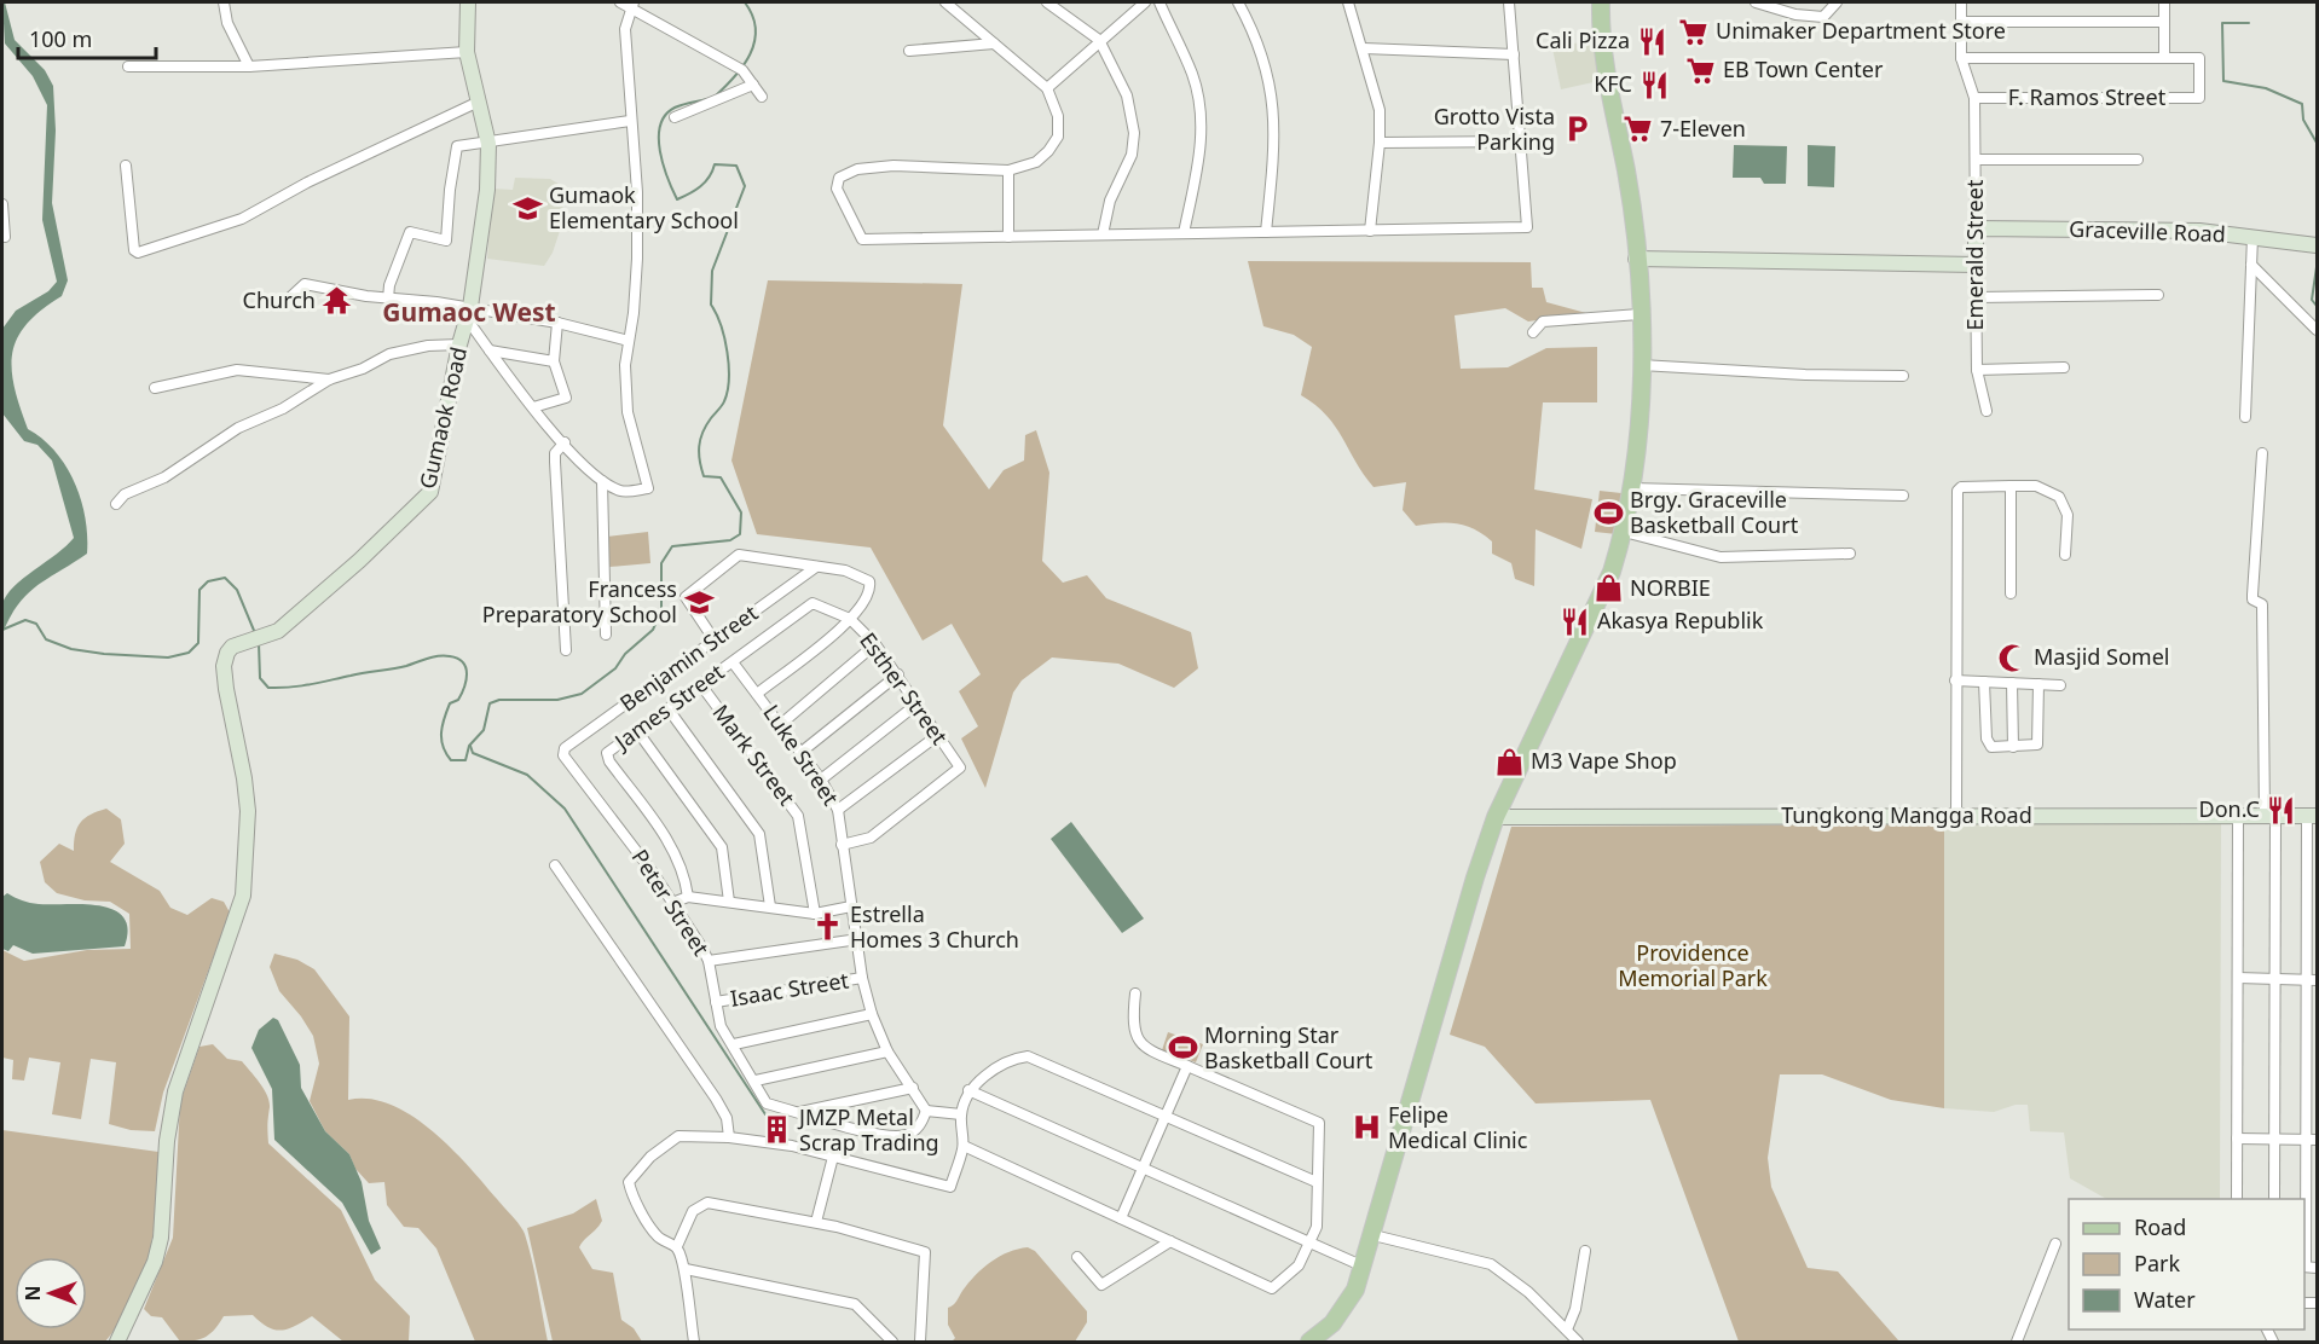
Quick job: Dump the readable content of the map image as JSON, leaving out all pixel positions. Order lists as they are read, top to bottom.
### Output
{
  "streets": {
    "street": [
      "F. Ramos Street",
      "Graceville Road",
      "Emerald Street",
      "Gumaok Road",
      "Benjamin Street",
      "Esther Street",
      "James Street",
      "Mark Street",
      "Luke Street",
      "Tungkong Mangga Road",
      "Peter Street",
      "Isaac Street"
    ]
  },
  "crossings": [
    ["F. Ramos Street", "Emerald Street"],
    ["Graceville Road", "Emerald Street"],
    ["Benjamin Street", "Peter Street"],
    ["Esther Street", "James Street"],
    ["Esther Street", "Luke Street"],
    ["James Street", "Mark Street"],
    ["James Street", "Luke Street"],
    ["Luke Street", "Peter Street"],
    ["Luke Street", "Isaac Street"],
    ["Peter Street", "Isaac Street"]
  ],
  "districts": ["Gumaoc West"],
  "parks": ["Providence Memorial Park"],
  "places": {
    "supermarket": ["Unimaker Department Store", "EB Town Center", "7-Eleven"],
    "restaurant": [
      "Cali Pizza",
      "KFC",
      "Akasya Republik",
      "Don.C"
    ],
    "parking": ["Grotto Vista Parking"],
    "school or university": ["Gumaok Elementary School", "Francess Preparatory School"],
    "temple": ["Church"],
    "sports": ["Brgy. Graceville Basketball Court", "Morning Star Basketball Court"],
    "shop": ["NORBIE", "M3 Vape Shop"],
    "mosque": ["Masjid Somel"],
    "church": ["Estrella Homes 3 Church"],
    "hospital": ["Felipe Medical Clinic"],
    "building": ["JMZP Metal Scrap Trading"]
  },
  "legend": ["Road", "Park", "Water"],
  "scale_bar": "100 m",
  "north": "left"
}
